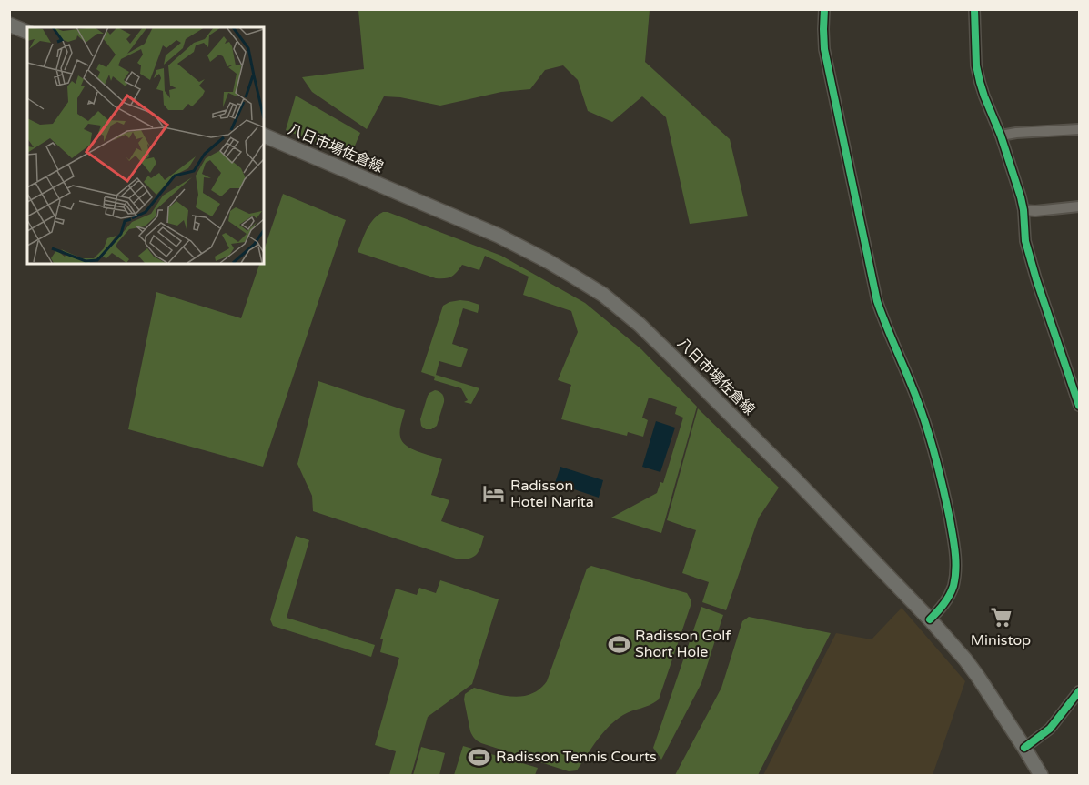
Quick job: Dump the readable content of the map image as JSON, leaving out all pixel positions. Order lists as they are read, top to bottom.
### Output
{
  "streets": {
    "main road": ["八日市場佐倉線"]
  },
  "places": {
    "hotel": ["Radisson Hotel Narita"],
    "supermarket": ["Ministop"],
    "sports": ["Radisson Golf Short Hole", "Radisson Tennis Courts"]
  }
}
